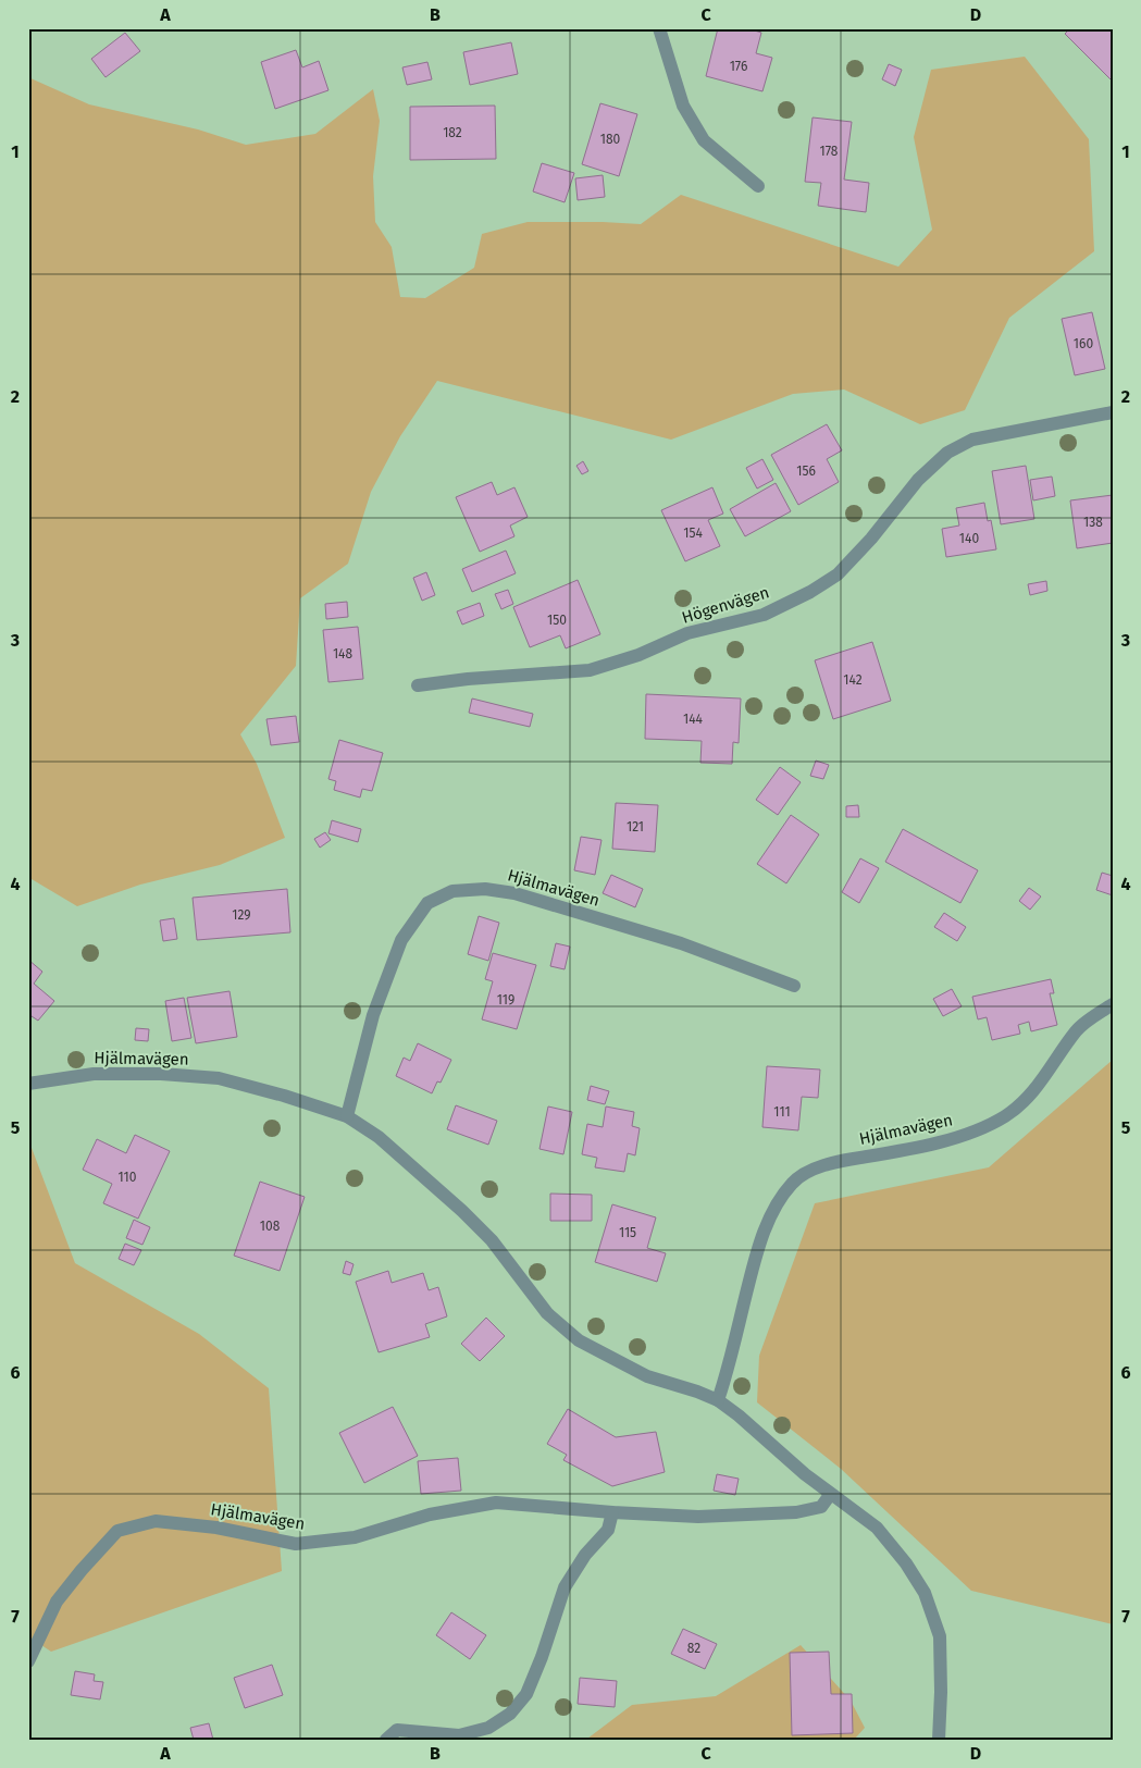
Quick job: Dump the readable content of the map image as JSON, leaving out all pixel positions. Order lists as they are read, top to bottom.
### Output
{
  "streets": {
    "street": ["Högenvägen", "Hjälmavägen"]
  },
  "house_numbers": [
    "176",
    "182",
    "180",
    "178",
    "160",
    "156",
    "138",
    "154",
    "140",
    "150",
    "148",
    "142",
    "144",
    "121",
    "129",
    "119",
    "111",
    "110",
    "108",
    "115",
    "82"
  ],
  "grid": {
    "columns": [
      "A",
      "B",
      "C",
      "D"
    ],
    "rows": [
      "1",
      "2",
      "3",
      "4",
      "5",
      "6",
      "7"
    ]
  }
}
